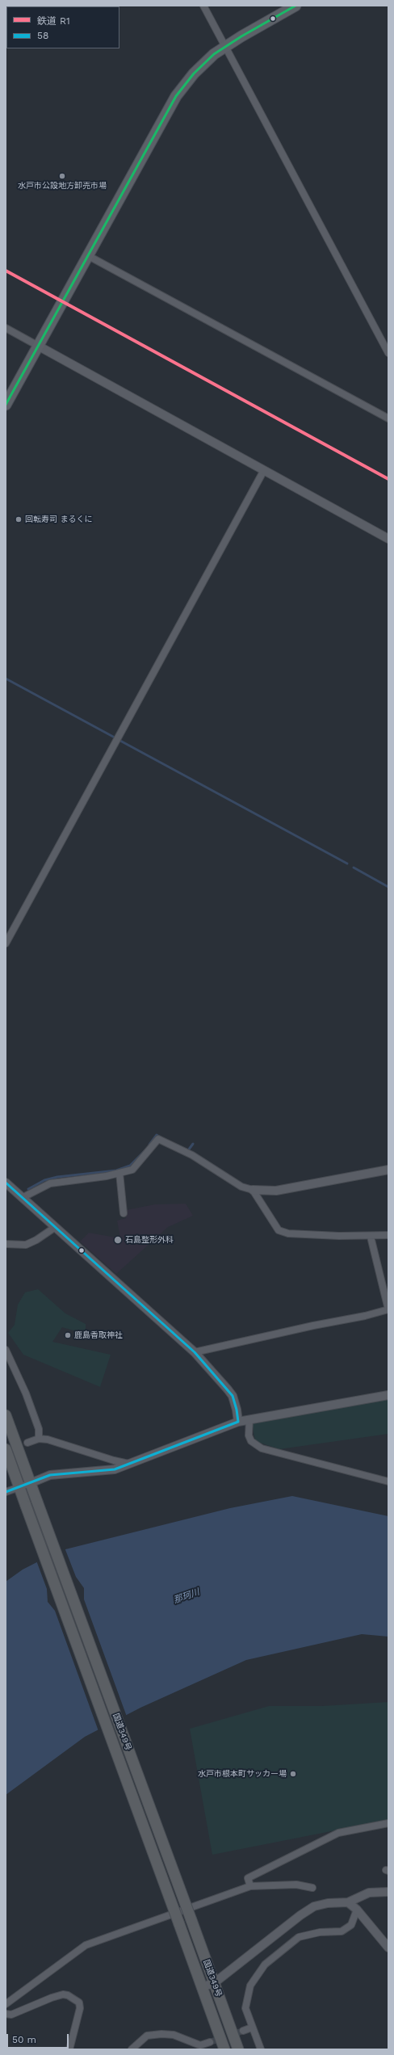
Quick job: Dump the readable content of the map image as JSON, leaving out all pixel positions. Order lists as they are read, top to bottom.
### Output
{
  "streets": {
    "highway": ["国道349号"]
  },
  "water": ["那珂川"],
  "places": [
    "水戸市公設地方卸売市場",
    "回転寿司 まるくに",
    "石島整形外科",
    "鹿島香取神社",
    "水戸市根本町サッカー場"
  ],
  "lines": ["rail line R1", "transit line 58"],
  "legend": ["鉄道 R1", "58"],
  "scale_bar": "50 m"
}
